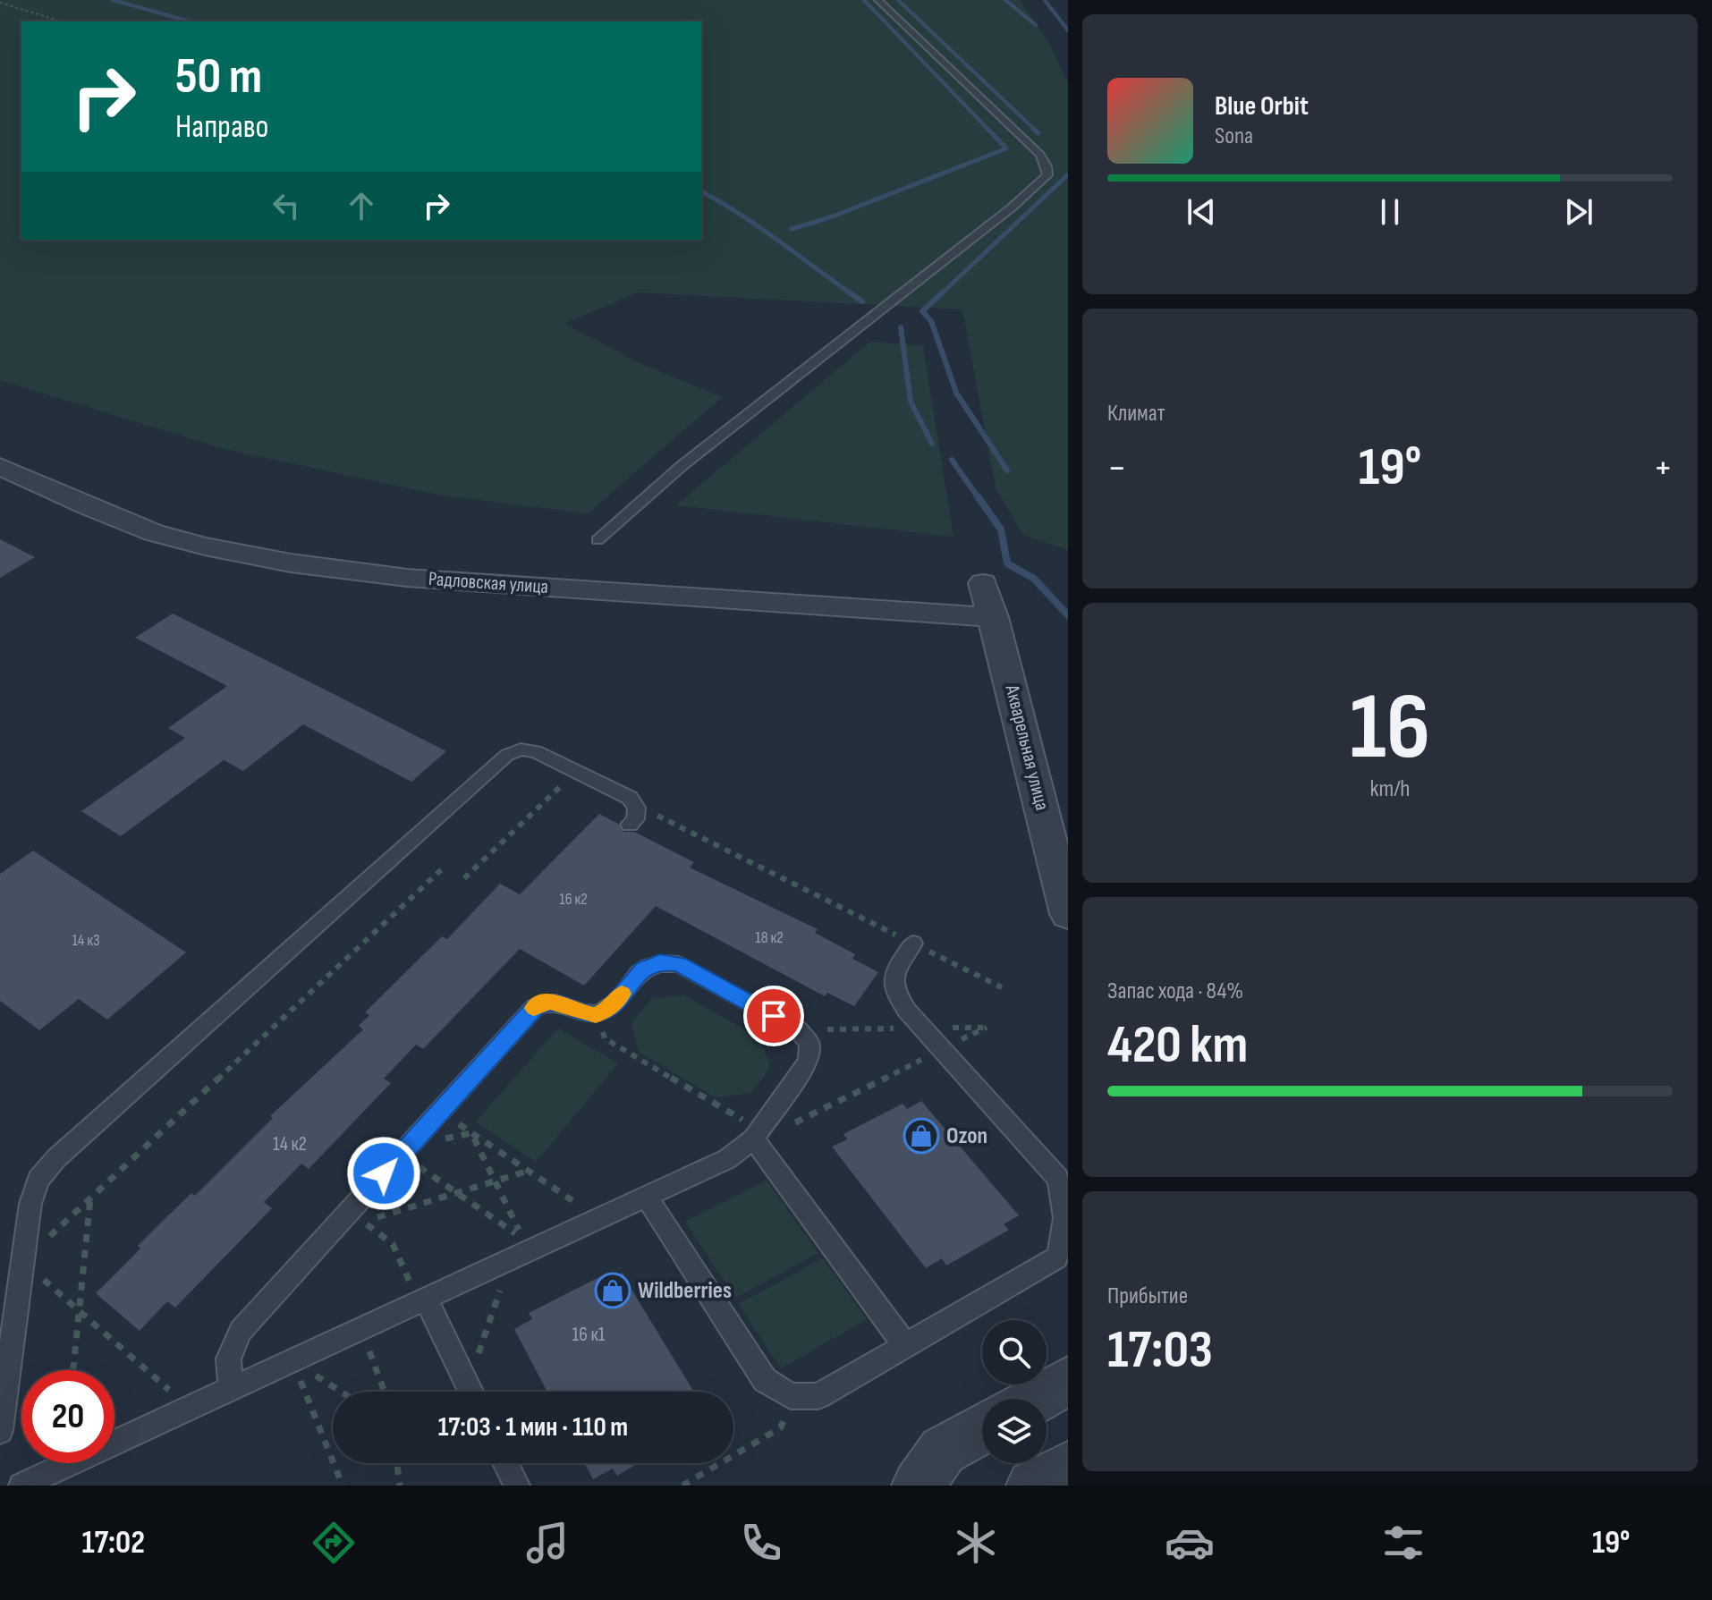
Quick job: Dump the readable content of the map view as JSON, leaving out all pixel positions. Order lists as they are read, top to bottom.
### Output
{
  "streets": {
    "street": ["Радловская улица", "Акварельная улица"]
  },
  "crossings": [
    ["Радловская улица", "Акварельная улица"]
  ],
  "places": {
    "shop": ["Ozon", "Wildberries"]
  },
  "house_numbers": [
    "16 к2",
    "18 к2",
    "14 к3",
    "14 к2",
    "16 к1"
  ],
  "page": {
    "turn": ["50 m", "Направо"],
    "song": ["Blue Orbit", "Sona"],
    "tile": [
      "Климат",
      ["16", "km/h"],
      ["Запас хода · 84%", "420 km"],
      ["Прибытие", "17:03"]
    ],
    "heat": ["−", "19°", "+"],
    "limit": "20",
    "trip": "17:03 · 1 мин · 110 m",
    "tabs": ["17:02", "19°"]
  }
}
